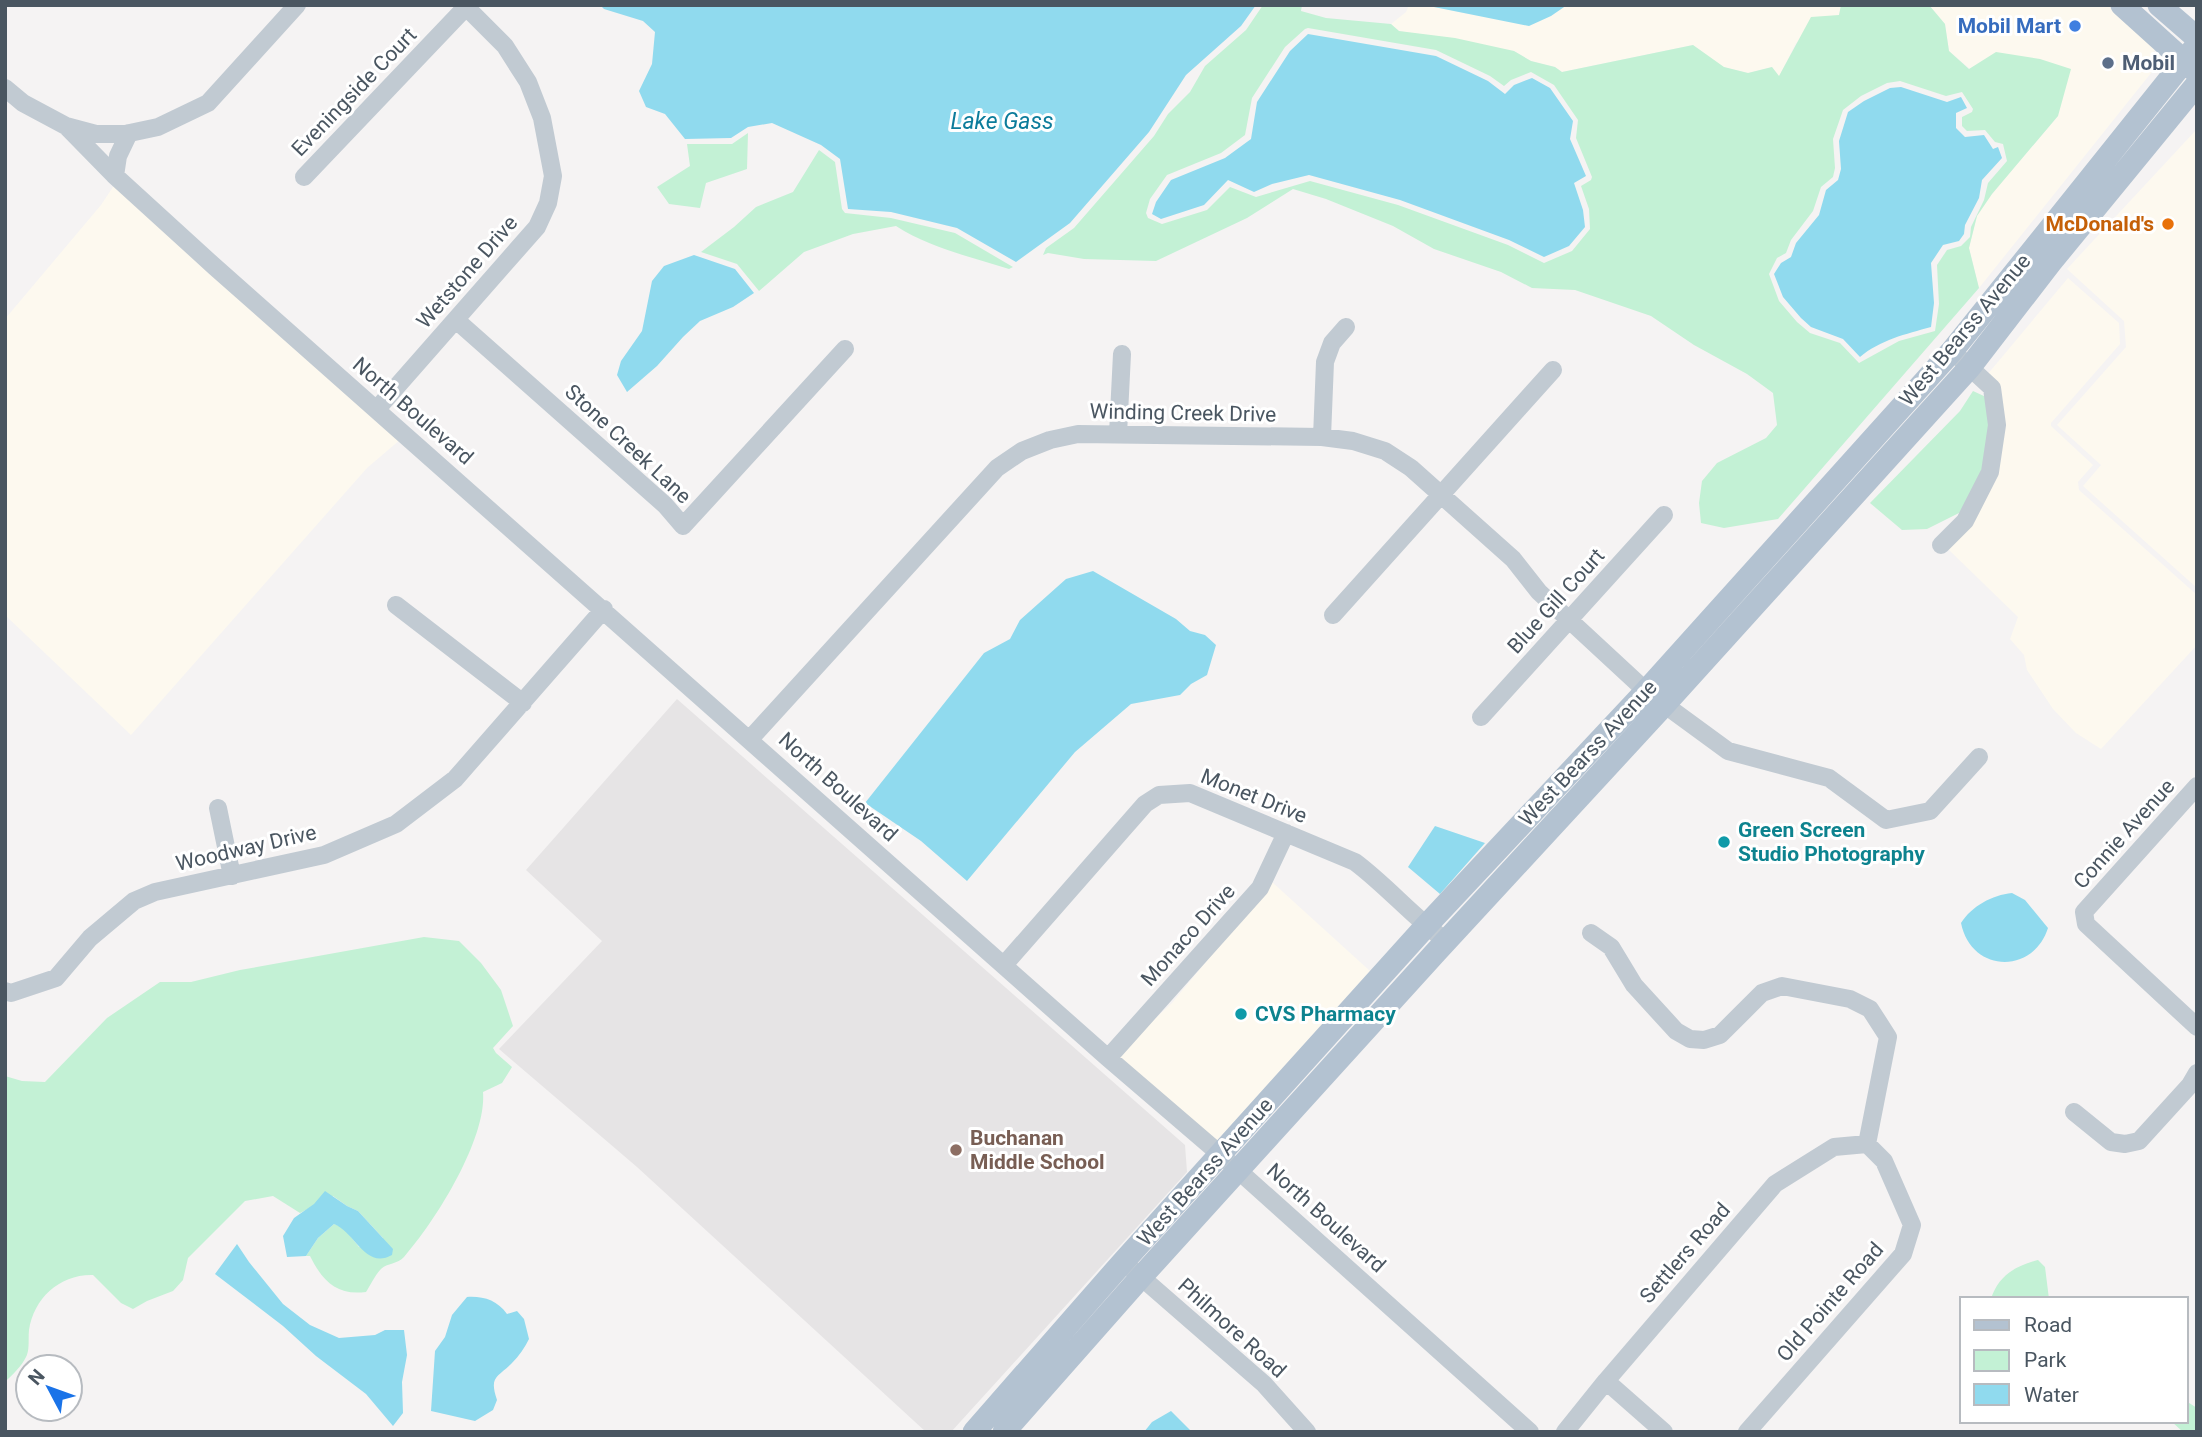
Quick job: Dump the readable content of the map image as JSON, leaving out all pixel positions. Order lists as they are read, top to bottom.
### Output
{
  "streets": {
    "main road": ["West Bearss Avenue"],
    "street": [
      "Eveningside Court",
      "Wetstone Drive",
      "North Boulevard",
      "Winding Creek Drive",
      "Stone Creek Lane",
      "Blue Gill Court",
      "Monet Drive",
      "Connie Avenue",
      "Woodway Drive",
      "Monaco Drive",
      "Settlers Road",
      "Old Pointe Road",
      "Philmore Road"
    ]
  },
  "crossings": [
    ["Eveningside Court", "Wetstone Drive"],
    ["Wetstone Drive", "North Boulevard"],
    ["Wetstone Drive", "Stone Creek Lane"],
    ["West Bearss Avenue", "North Boulevard"],
    ["West Bearss Avenue", "Winding Creek Drive"],
    ["West Bearss Avenue", "Monet Drive"],
    ["West Bearss Avenue", "Philmore Road"],
    ["North Boulevard", "Winding Creek Drive"],
    ["North Boulevard", "Monet Drive"],
    ["North Boulevard", "Woodway Drive"],
    ["North Boulevard", "Monaco Drive"],
    ["Winding Creek Drive", "Blue Gill Court"],
    ["Monet Drive", "Monaco Drive"],
    ["Settlers Road", "Old Pointe Road"]
  ],
  "water": ["Lake Gass"],
  "places": [
    "Mobil Mart",
    "Mobil",
    "McDonald's",
    "Green Screen Studio Photography",
    "CVS Pharmacy",
    "Buchanan Middle School"
  ],
  "legend": ["Road", "Park", "Water"],
  "north": "top left"
}
